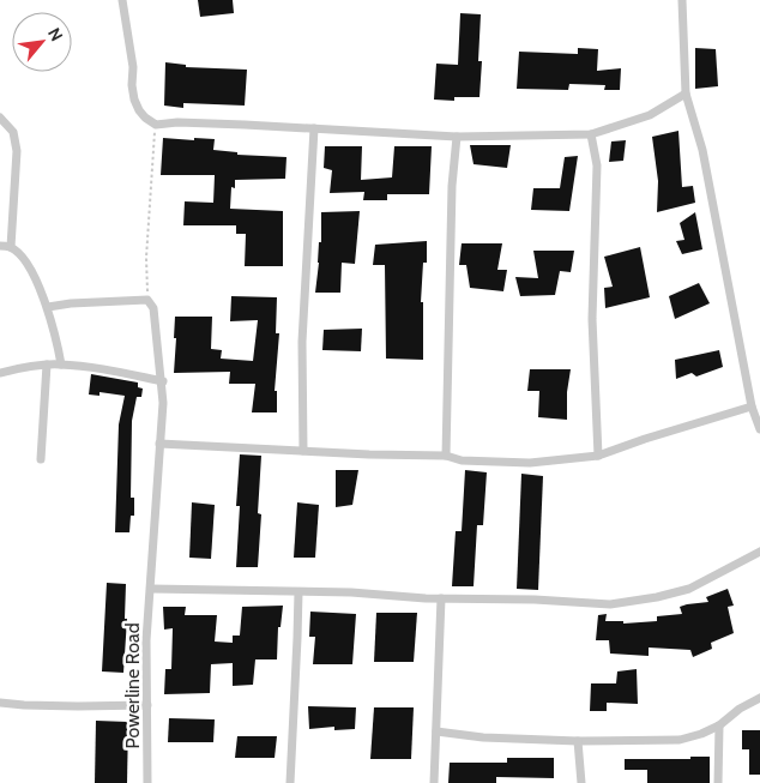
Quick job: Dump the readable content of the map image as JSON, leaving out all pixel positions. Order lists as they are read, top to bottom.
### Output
{
  "streets": {
    "street": ["Powerline Road"]
  },
  "north": "top right"
}
